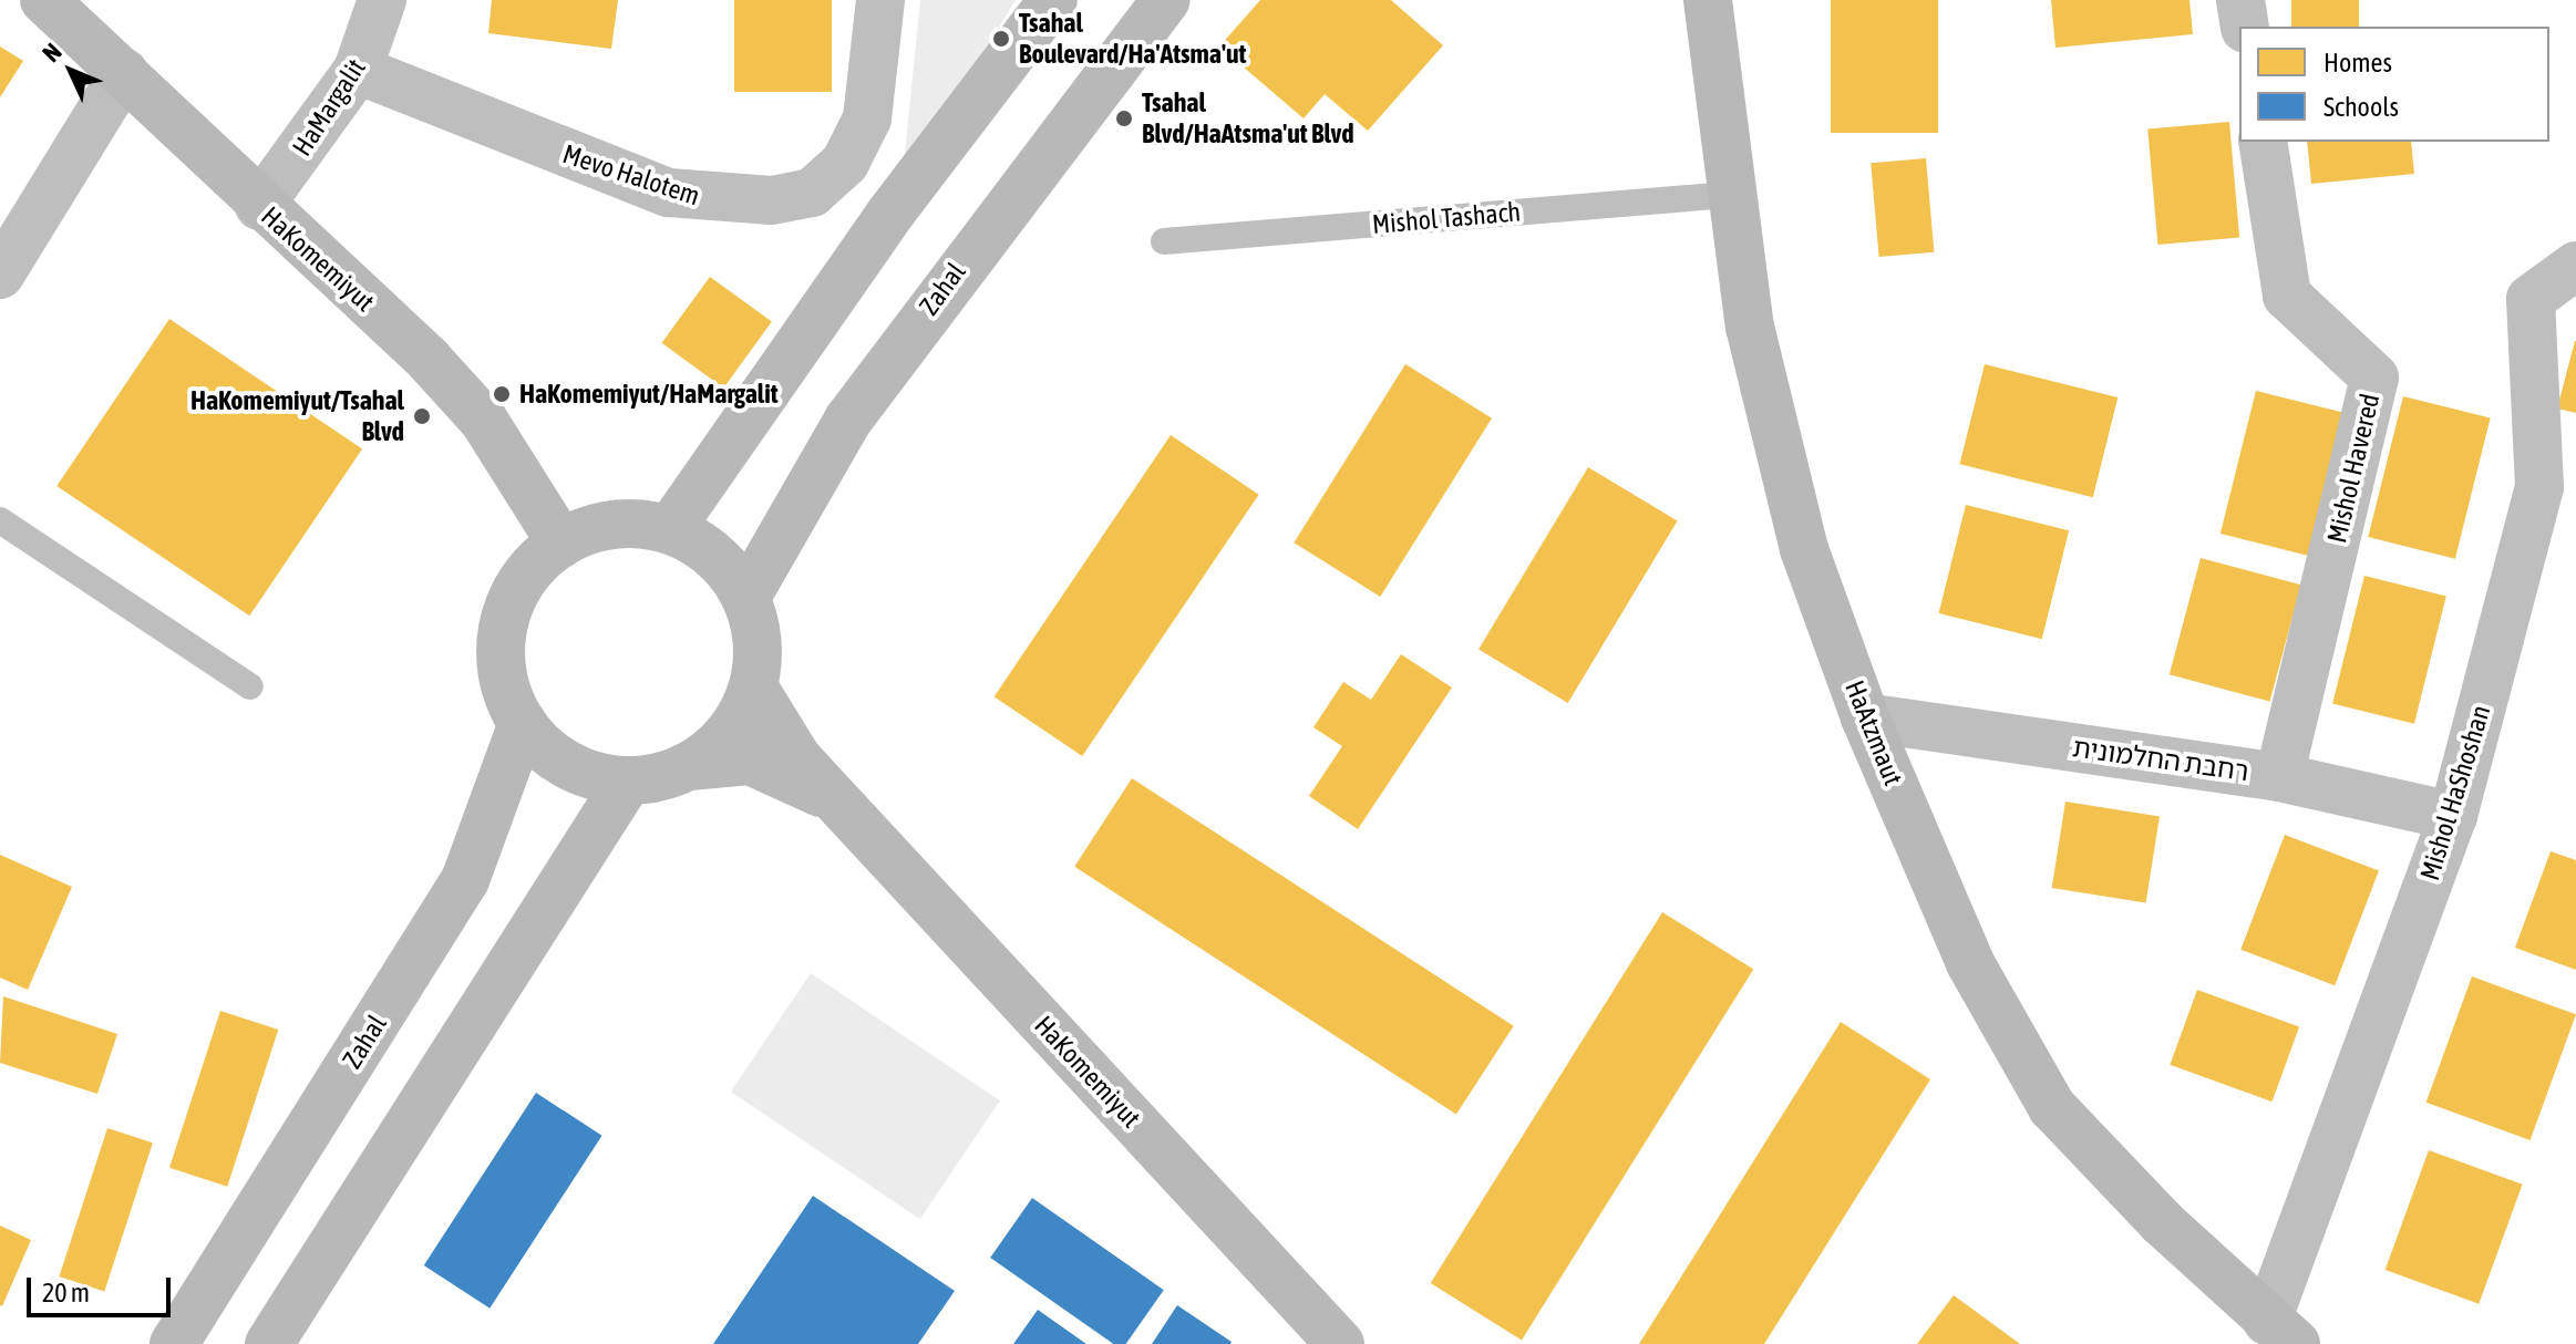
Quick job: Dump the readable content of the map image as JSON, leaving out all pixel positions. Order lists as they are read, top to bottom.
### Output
{
  "streets": {
    "street": [
      "HaMargalit",
      "Mevo Halotem",
      "HaKomemiyut",
      "Zahal",
      "Mishol Havered",
      "HaAtzmaut",
      "רחבת החלמונית",
      "Mishol HaShoshan"
    ],
    "lane": ["Mishol Tashach"]
  },
  "crossings": [
    ["HaMargalit", "Mevo Halotem"],
    ["HaMargalit", "HaKomemiyut"],
    ["Mishol Tashach", "HaAtzmaut"],
    ["HaKomemiyut", "Zahal"],
    ["Mishol Havered", "רחבת החלמונית"],
    ["HaAtzmaut", "רחבת החלמונית"],
    ["HaAtzmaut", "Mishol HaShoshan"],
    ["רחבת החלמונית", "Mishol HaShoshan"]
  ],
  "places": [
    "Tsahal Boulevard/Ha'Atsma'ut",
    "Tsahal Blvd/HaAtsma'ut Blvd",
    "HaKomemiyut/HaMargalit",
    "HaKomemiyut/Tsahal Blvd"
  ],
  "legend": ["Homes", "Schools"],
  "scale_bar": "20 m",
  "north": "top left"
}
